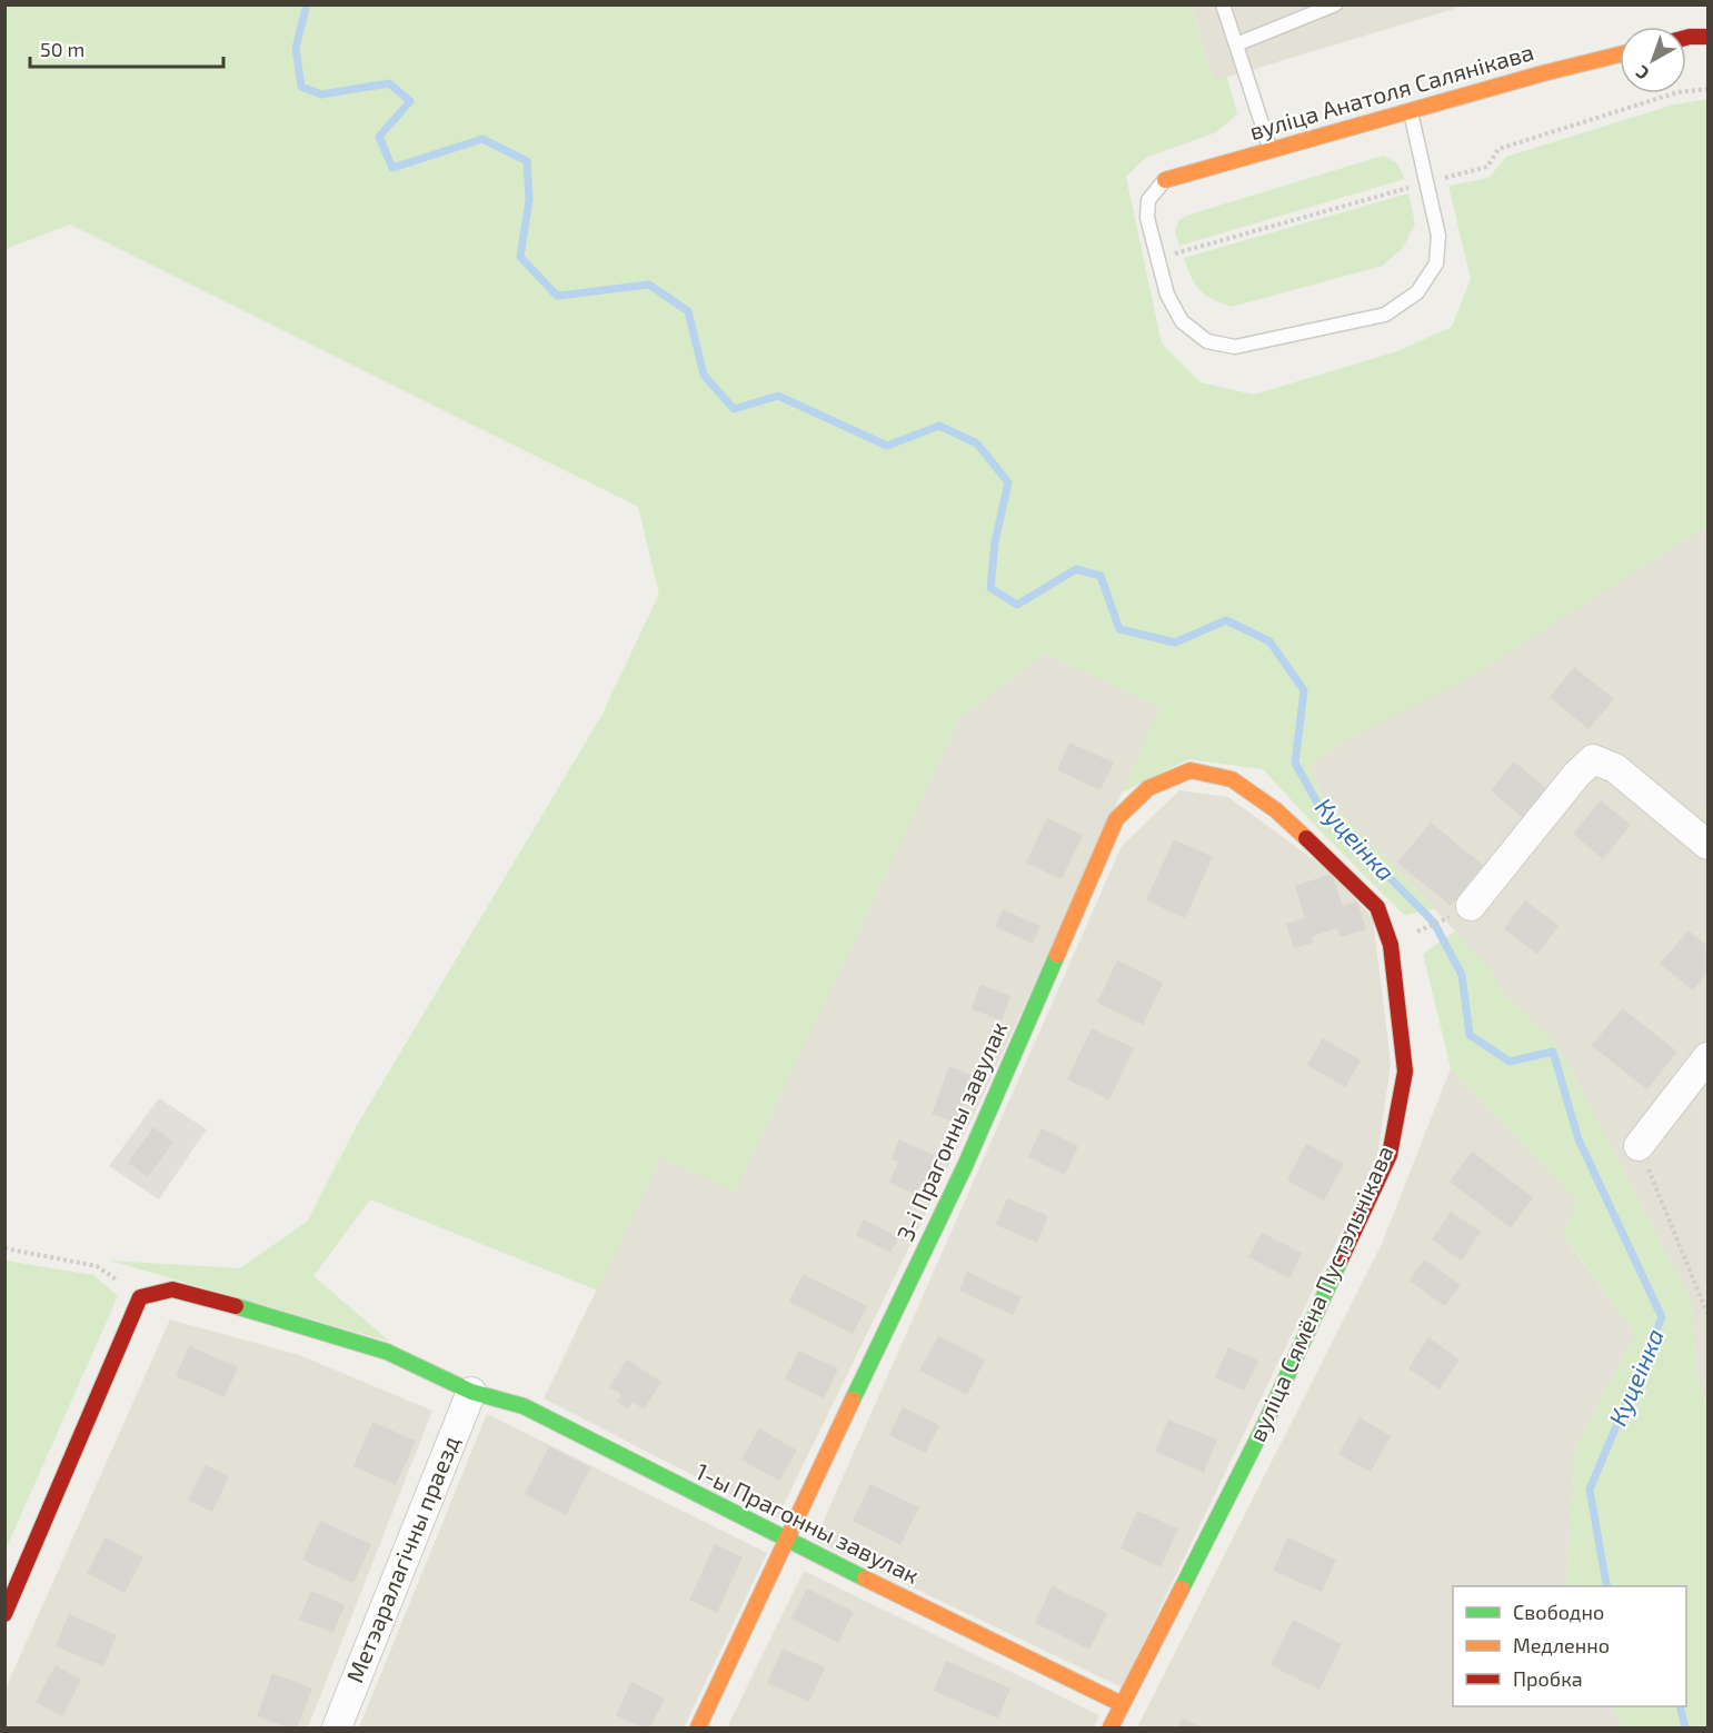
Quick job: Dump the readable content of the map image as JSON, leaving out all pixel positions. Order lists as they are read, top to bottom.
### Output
{
  "streets": {
    "street": [
      "вуліца Анатоля Салянікава",
      "3-і Прагонны завулак",
      "вуліца Сямёна Пустэльнікава",
      "1-ы Прагонны завулак",
      "Метэаралагічны праезд"
    ]
  },
  "crossings": [
    ["3-і Прагонны завулак", "вуліца Сямёна Пустэльнікава"],
    ["3-і Прагонны завулак", "1-ы Прагонны завулак"],
    ["вуліца Сямёна Пустэльнікава", "1-ы Прагонны завулак"],
    ["1-ы Прагонны завулак", "Метэаралагічны праезд"]
  ],
  "water": ["Куцеінка"],
  "legend": ["Свободно", "Медленно", "Пробка"],
  "scale_bar": "50 m",
  "north": "bottom left"
}
